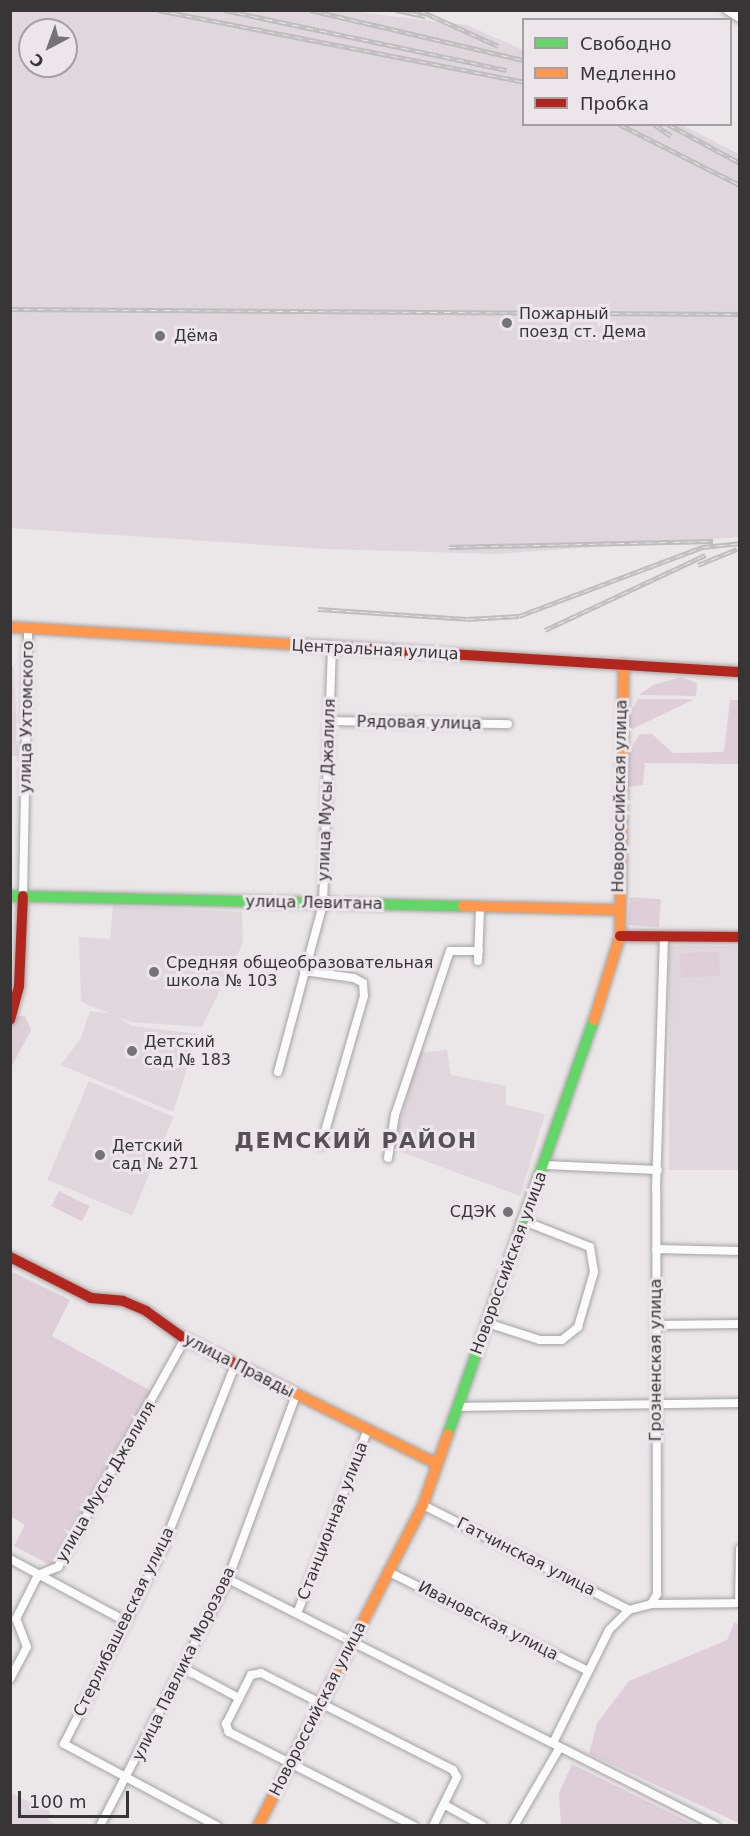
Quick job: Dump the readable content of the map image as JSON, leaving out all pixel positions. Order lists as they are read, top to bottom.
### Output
{
  "streets": {
    "main road": [
      "Центральная улица",
      "улица Ухтомского",
      "Новороссийская улица",
      "улица Левитана",
      "улица Правды"
    ],
    "street": [
      "Рядовая улица",
      "улица Мусы Джалиля",
      "Грозненская улица",
      "Станционная улица",
      "Гатчинская улица",
      "Ивановская улица",
      "Стерлибашевская улица",
      "улица Павлика Морозова"
    ]
  },
  "crossings": [
    ["Центральная улица", "улица Ухтомского"],
    ["Центральная улица", "улица Мусы Джалиля"],
    ["Центральная улица", "Новороссийская улица"],
    ["улица Ухтомского", "улица Левитана"],
    ["Рядовая улица", "улица Мусы Джалиля"],
    ["улица Мусы Джалиля", "улица Левитана"],
    ["улица Мусы Джалиля", "улица Правды"],
    ["Новороссийская улица", "улица Левитана"],
    ["Новороссийская улица", "улица Правды"],
    ["Новороссийская улица", "Гатчинская улица"],
    ["Новороссийская улица", "Ивановская улица"],
    ["улица Правды", "Станционная улица"],
    ["улица Правды", "Стерлибашевская улица"],
    ["улица Правды", "улица Павлика Морозова"],
    ["Стерлибашевская улица", "улица Павлика Морозова"]
  ],
  "districts": ["ДЕМСКИЙ РАЙОН"],
  "places": [
    "Пожарный поезд ст. Дема",
    "Дёма",
    "Средняя общеобразовательная школа № 103",
    "Детский сад № 183",
    "Детский сад № 271",
    "СДЭК"
  ],
  "legend": ["Свободно", "Медленно", "Пробка"],
  "scale_bar": "100 m",
  "north": "bottom left"
}
